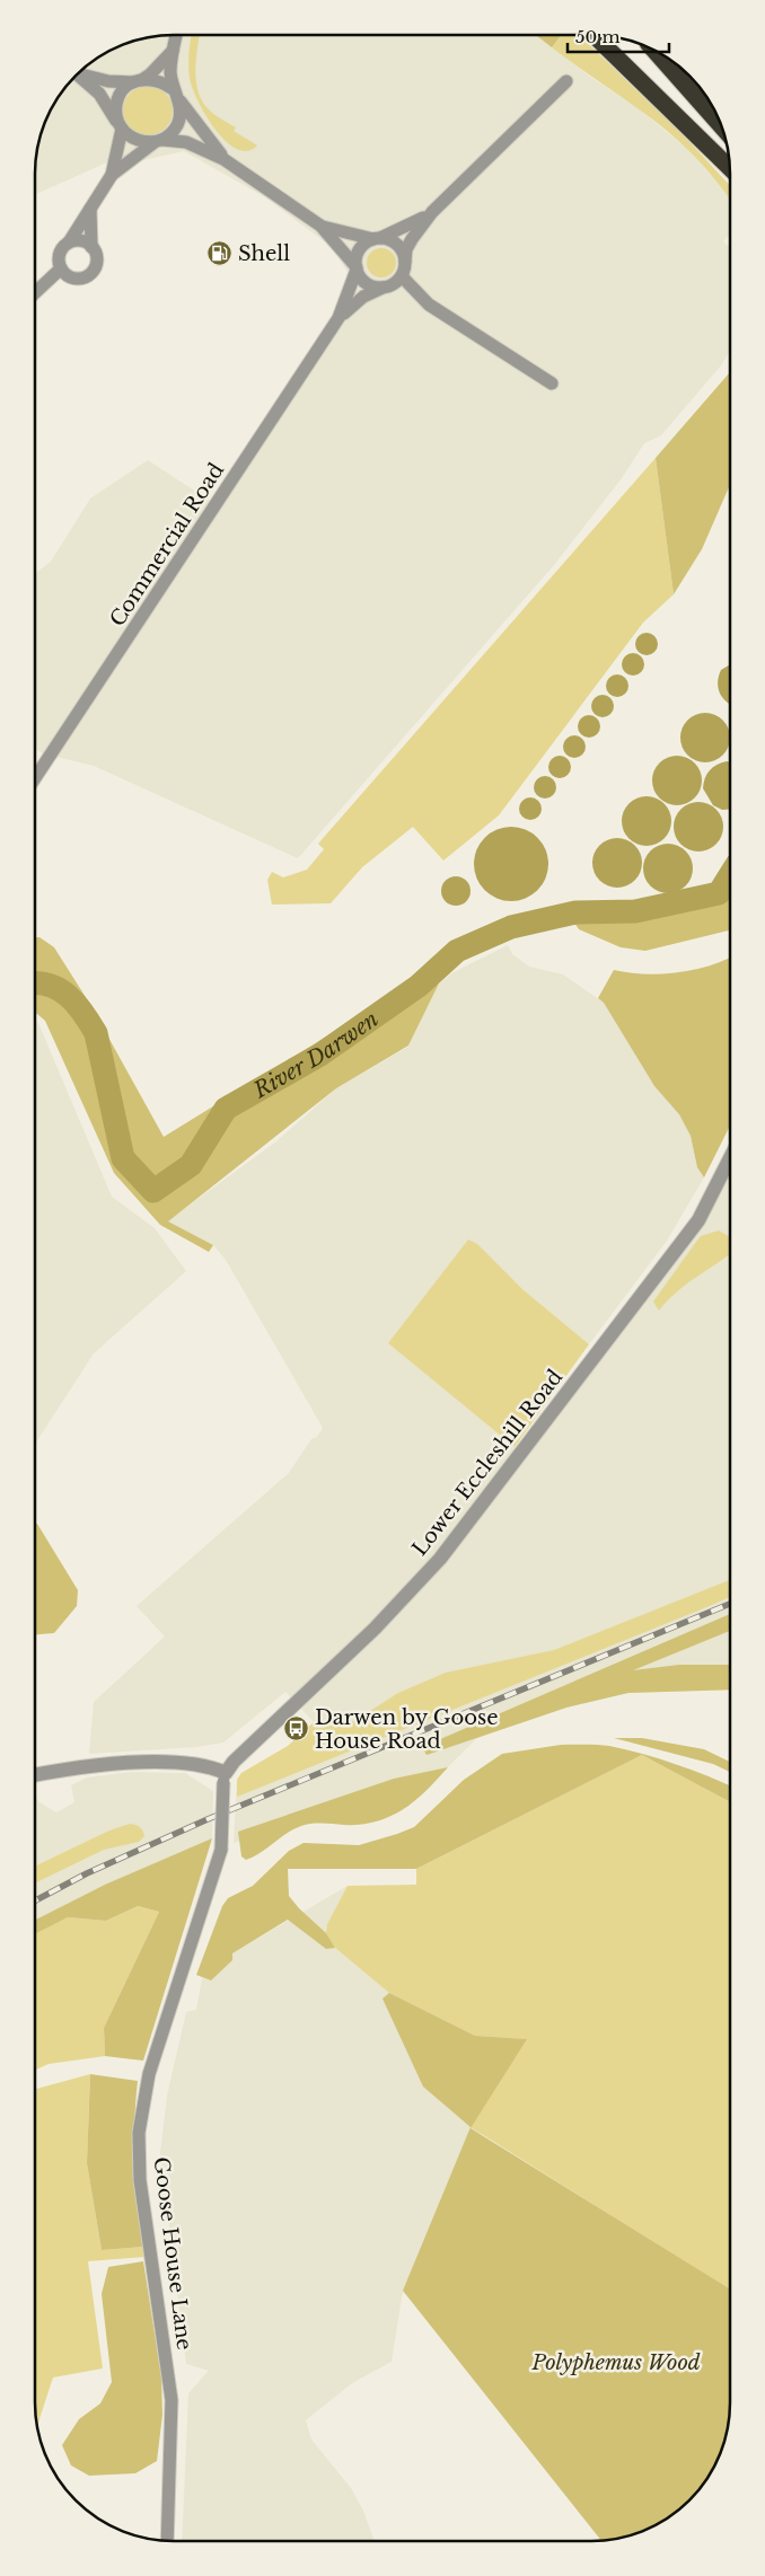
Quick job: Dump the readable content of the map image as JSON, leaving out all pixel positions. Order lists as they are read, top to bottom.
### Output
{
  "streets": {
    "street": ["Commercial Road", "Lower Eccleshill Road", "Goose House Lane"]
  },
  "crossings": [
    ["Lower Eccleshill Road", "Goose House Lane"]
  ],
  "water": ["River Darwen"],
  "parks": ["Polyphemus Wood"],
  "places": {
    "fuel station": ["Shell"],
    "bus stop": ["Darwen by Goose House Road"]
  },
  "scale_bar": "50 m"
}
